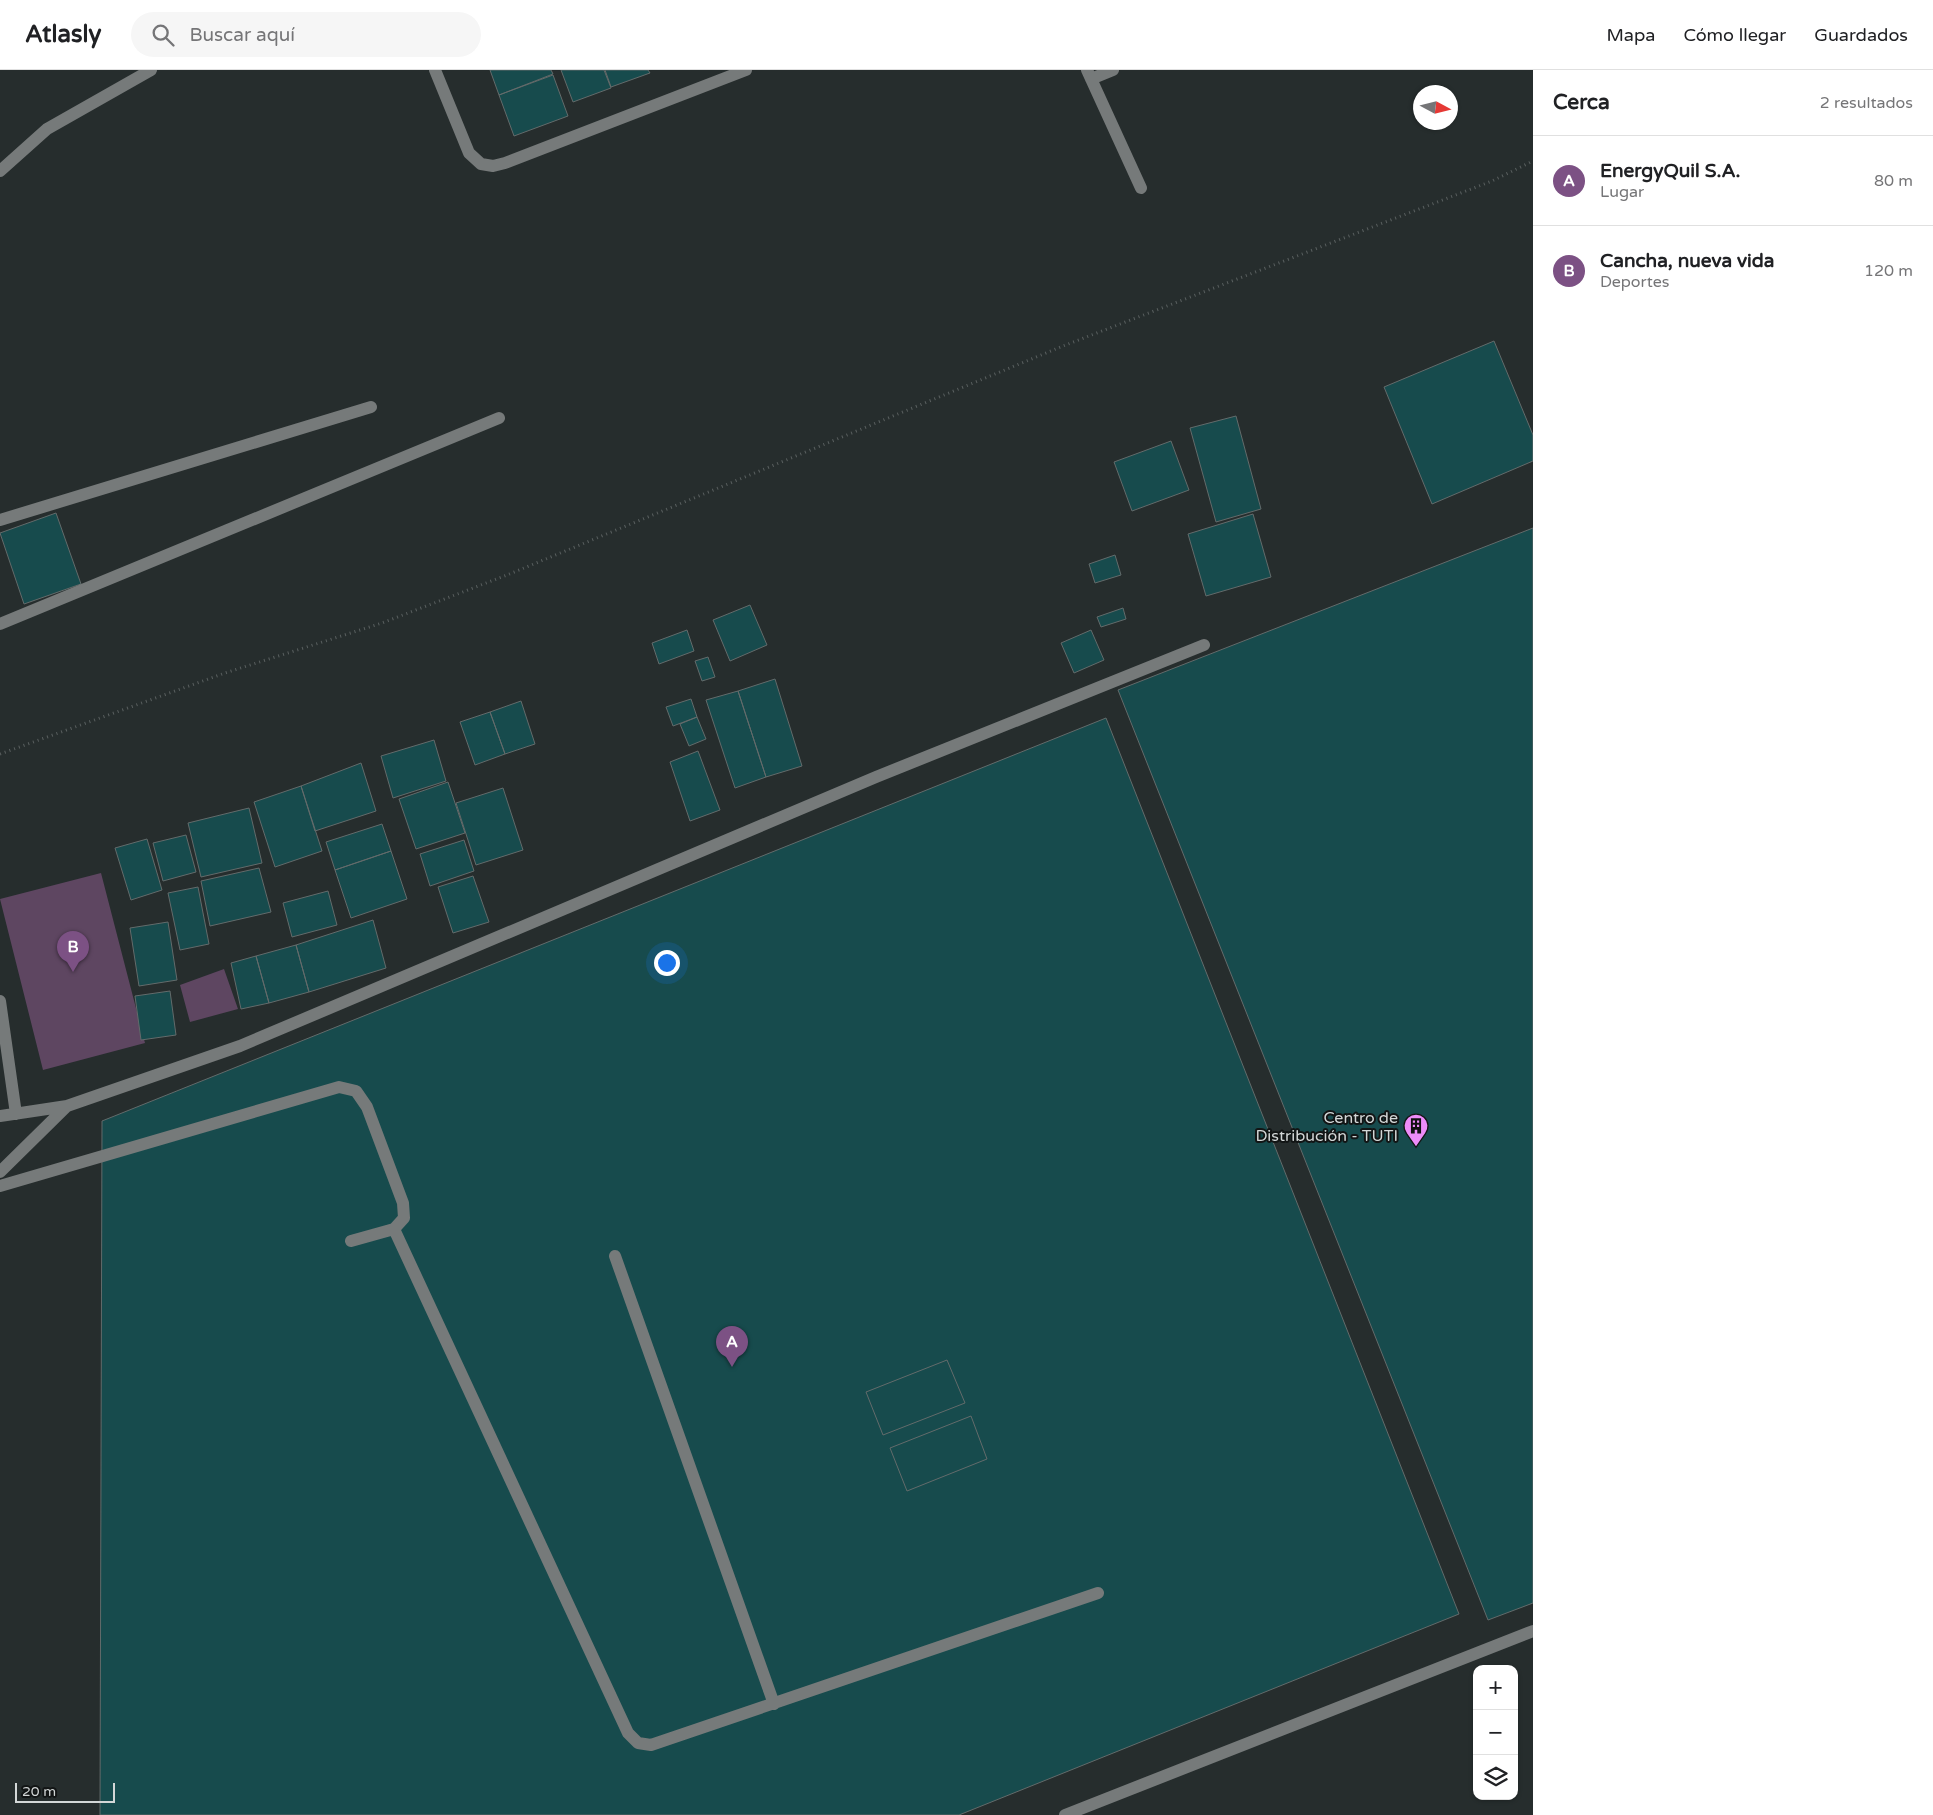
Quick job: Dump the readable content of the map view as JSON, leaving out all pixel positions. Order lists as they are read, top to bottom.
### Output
{
  "places": {
    "building": ["Centro de Distribución - TUTI"]
  },
  "scale_bar": "20 m",
  "north": "right",
  "page": {
    "header": "Atlasly",
    "search": "Buscar aquí",
    "nav": ["Mapa", "Cómo llegar", "Guardados"],
    "heading": ["Cerca", "2 resultados"],
    "list": [
      {
        "mark": "A",
        "name": "EnergyQuil S.A.",
        "note": "Lugar",
        "value": "80 m"
      },
      {
        "mark": "B",
        "name": "Cancha, nueva vida",
        "note": "Deportes",
        "value": "120 m"
      }
    ],
    "pins": ["B", "A"],
    "map_buttons": ["+", "−"],
    "scale": "20 m"
  }
}
